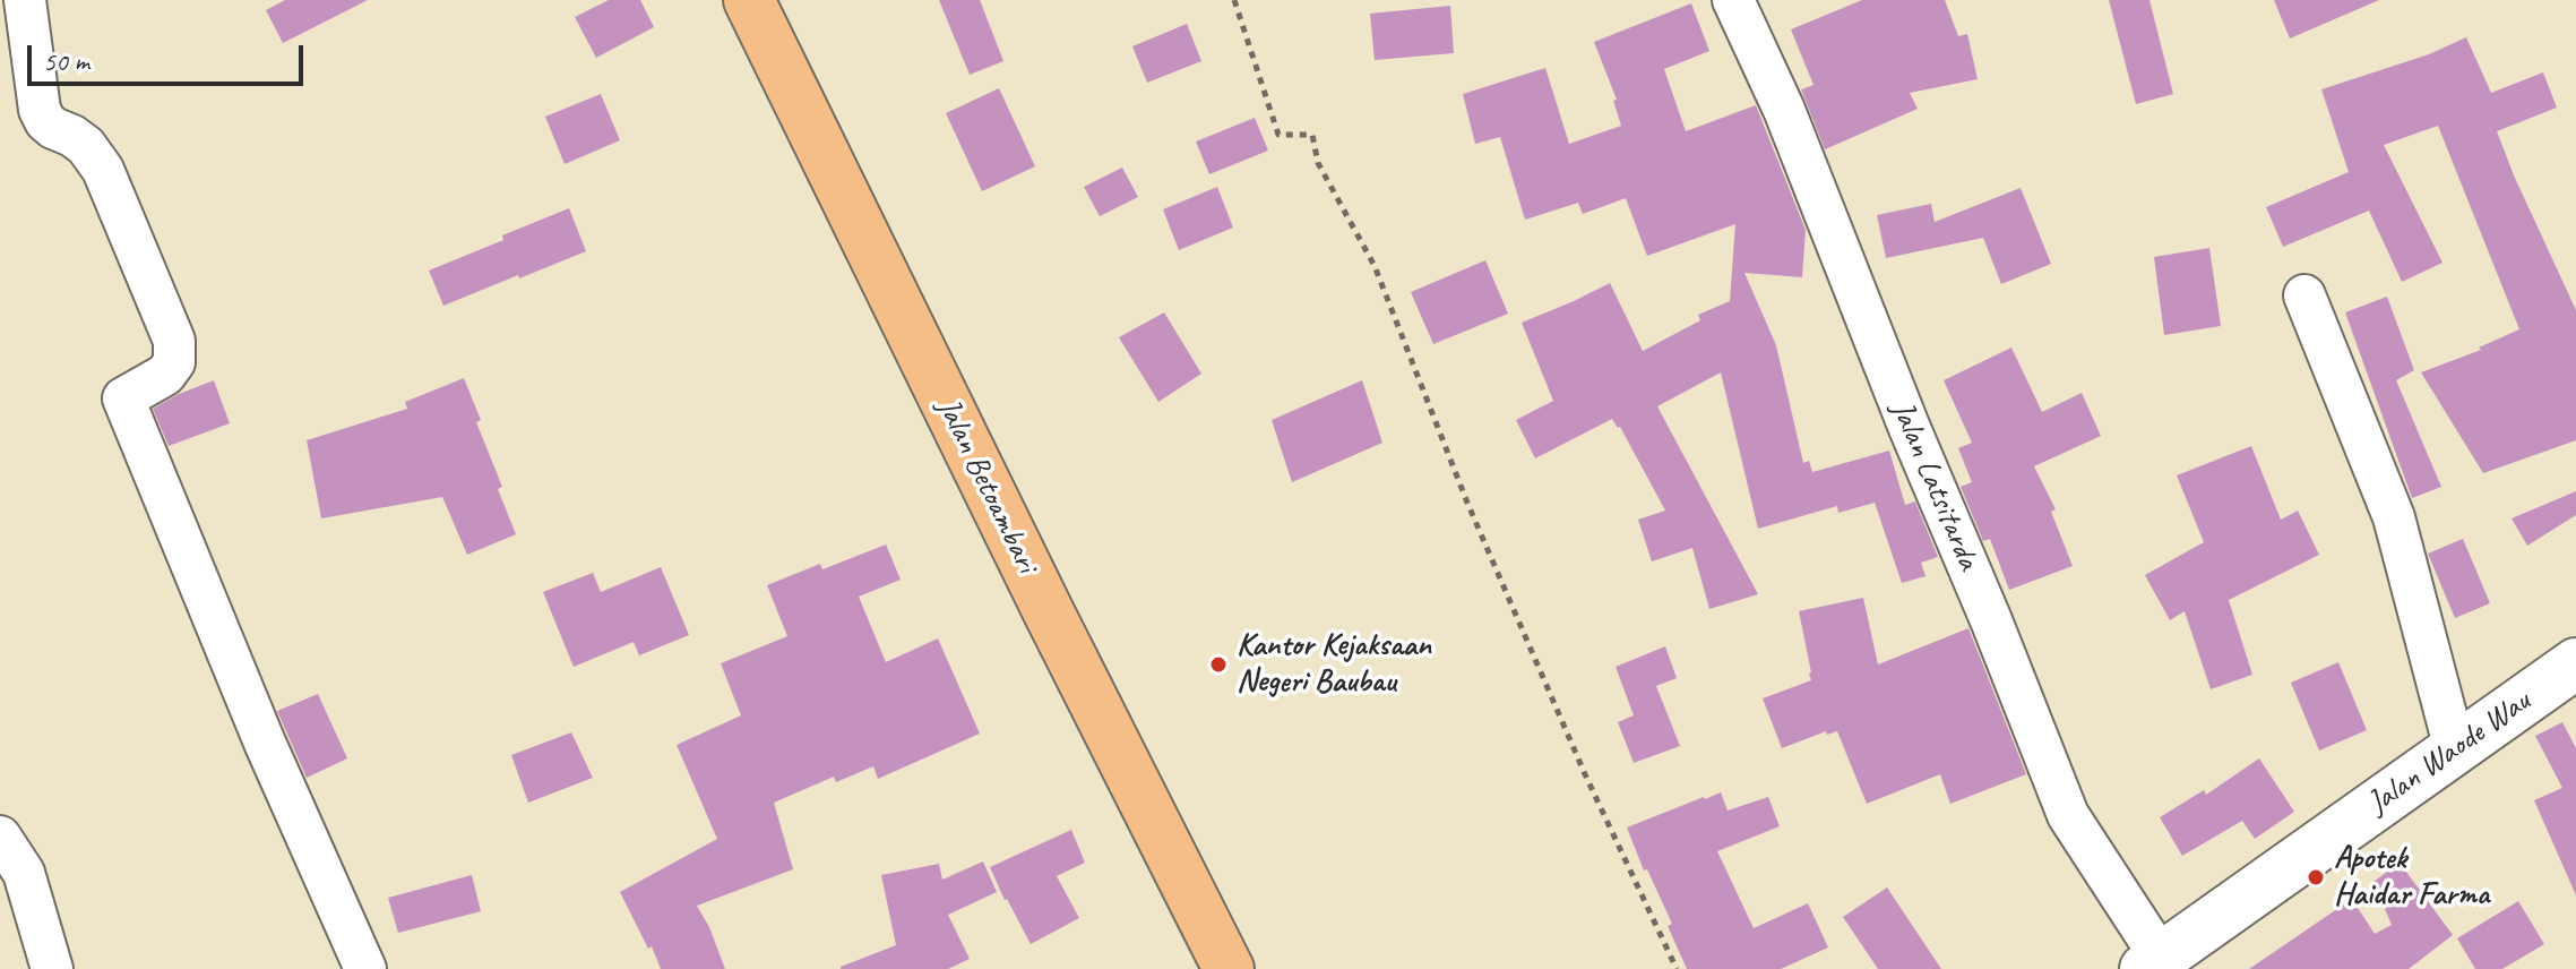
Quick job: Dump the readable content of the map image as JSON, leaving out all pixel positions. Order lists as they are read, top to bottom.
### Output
{
  "streets": {
    "main road": ["Jalan Betoambari"],
    "street": ["Jalan Latsitarda", "Jalan Waode Wau"]
  },
  "crossings": [
    ["Jalan Latsitarda", "Jalan Waode Wau"]
  ],
  "places": ["Kantor Kejaksaan Negeri Baubau", "Apotek Haidar Farma"],
  "scale_bar": "50 m"
}
